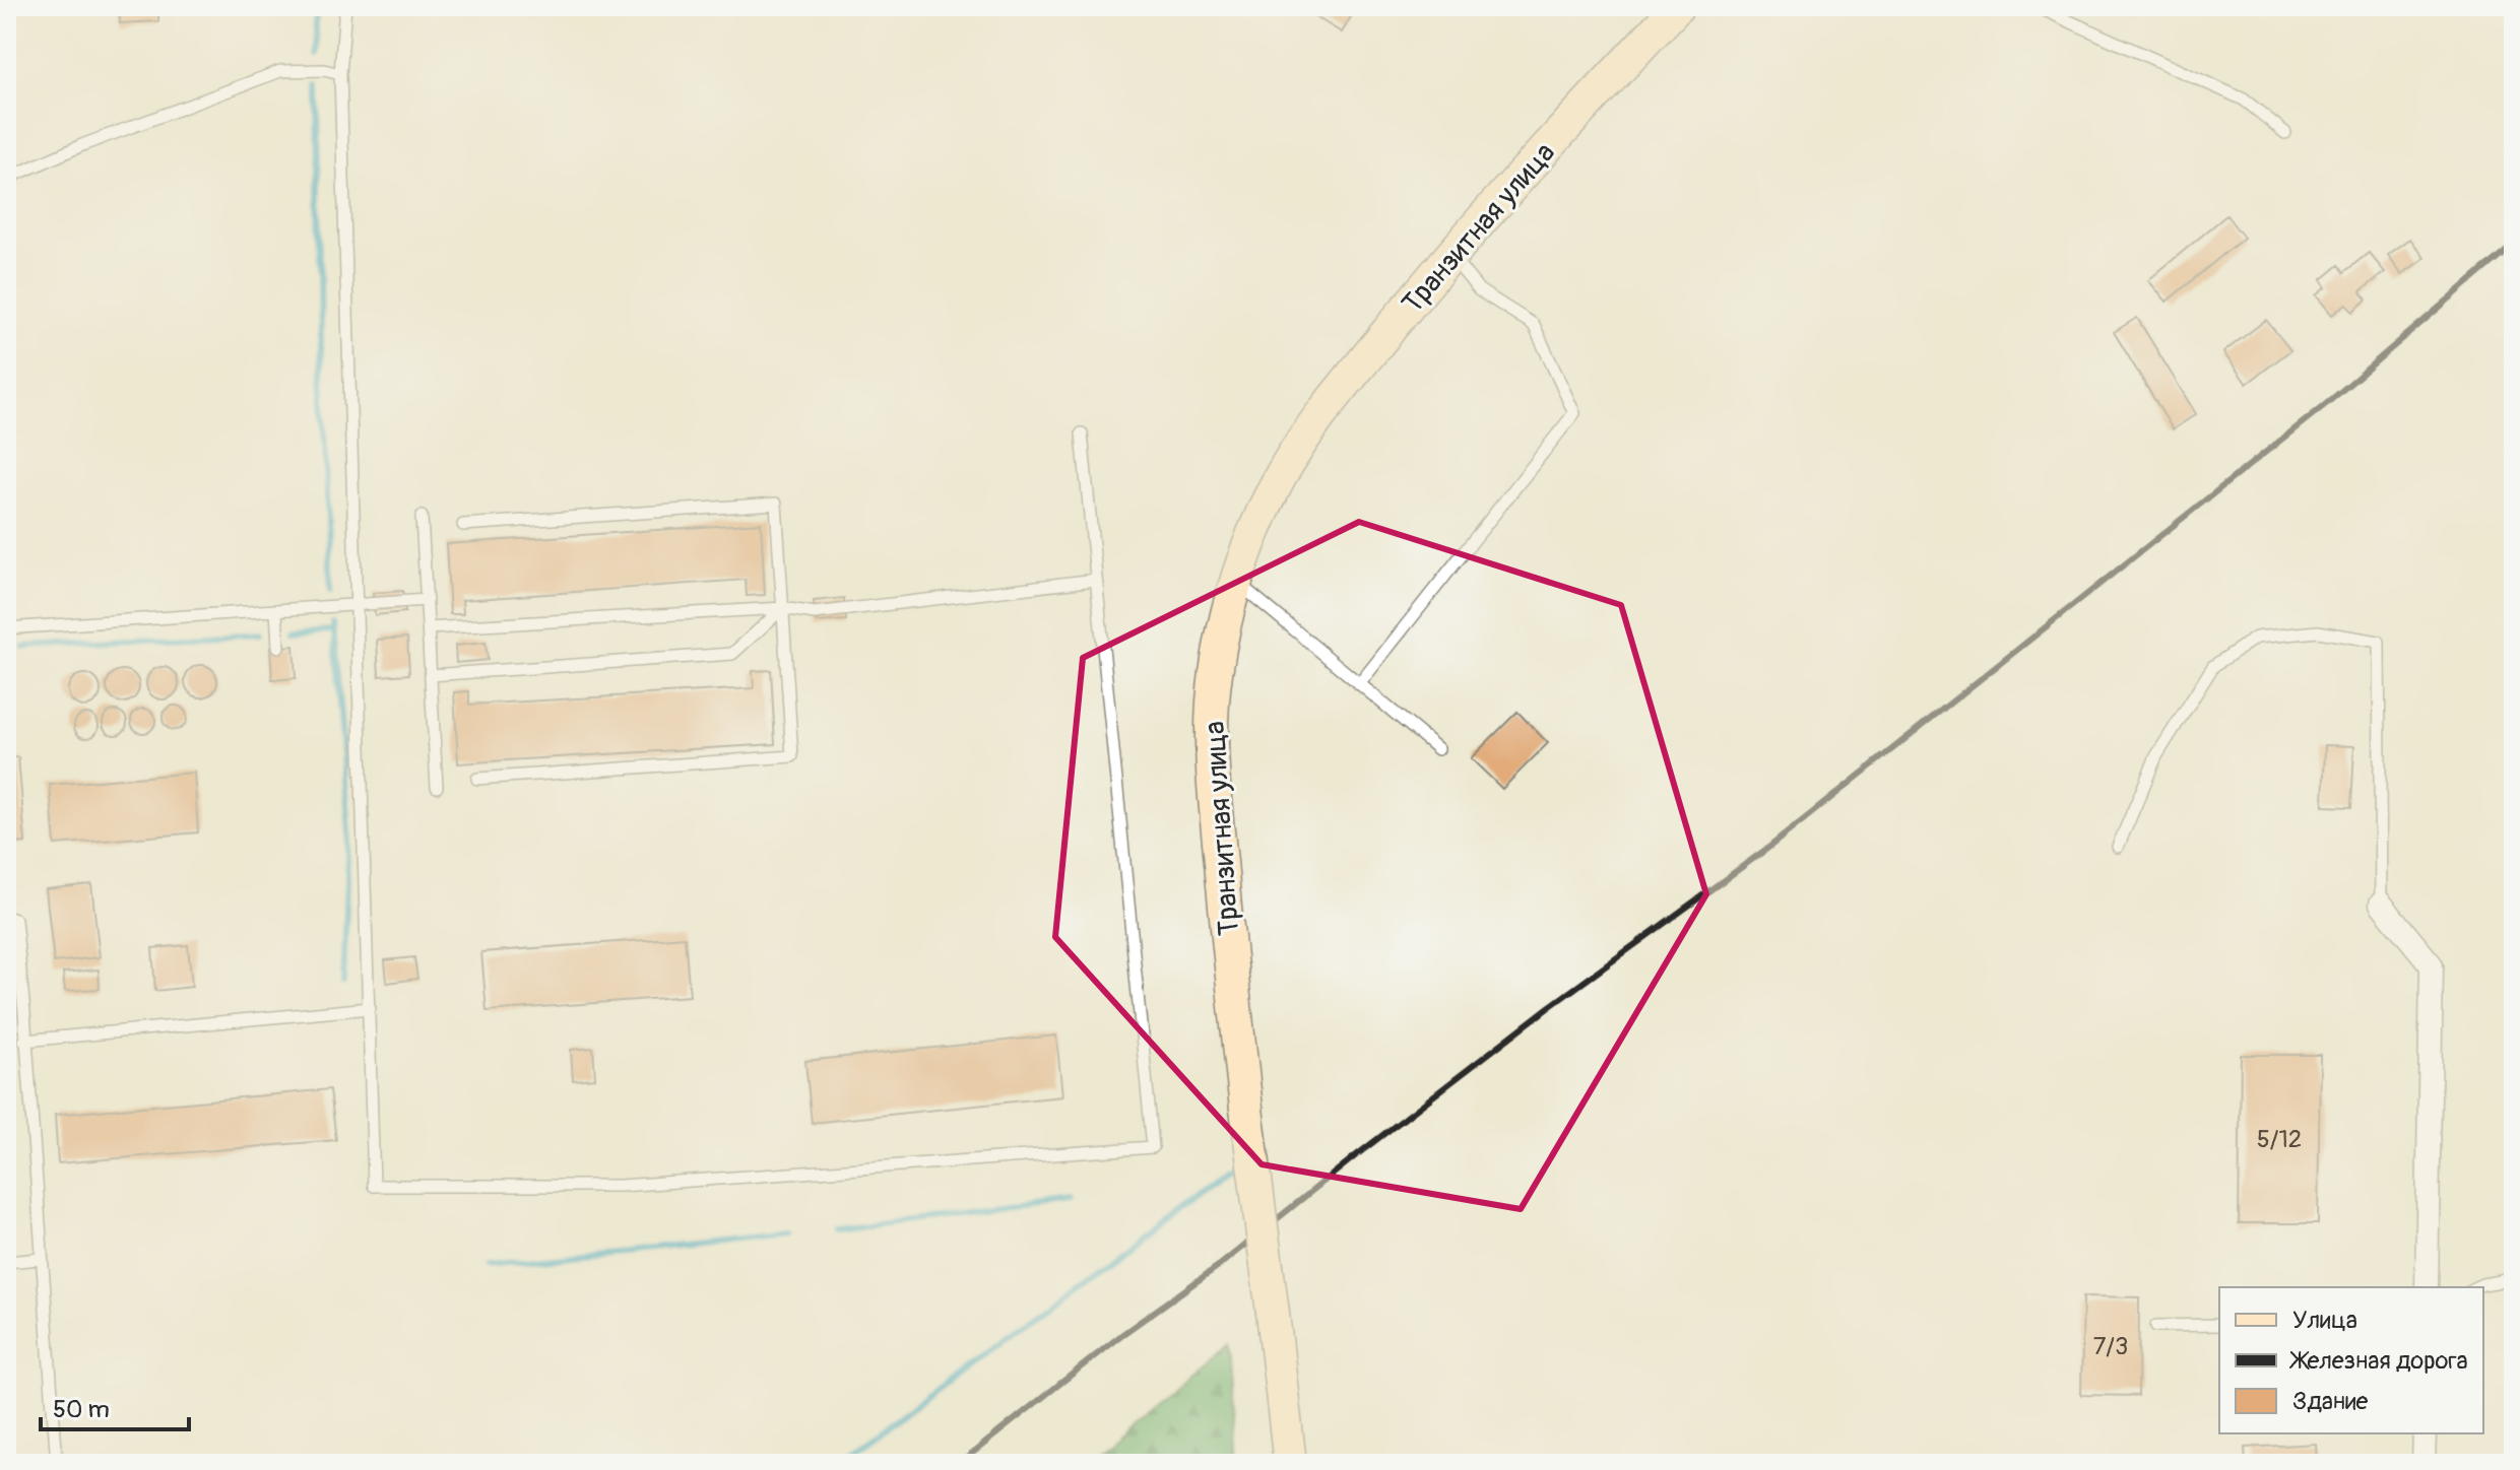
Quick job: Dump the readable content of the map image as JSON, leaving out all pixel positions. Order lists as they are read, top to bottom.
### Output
{
  "streets": {
    "main road": ["Транзитная улица"]
  },
  "house_numbers": ["5/12", "7/3"],
  "legend": ["Улица", "Железная дорога", "Здание"],
  "scale_bar": "50 m"
}
